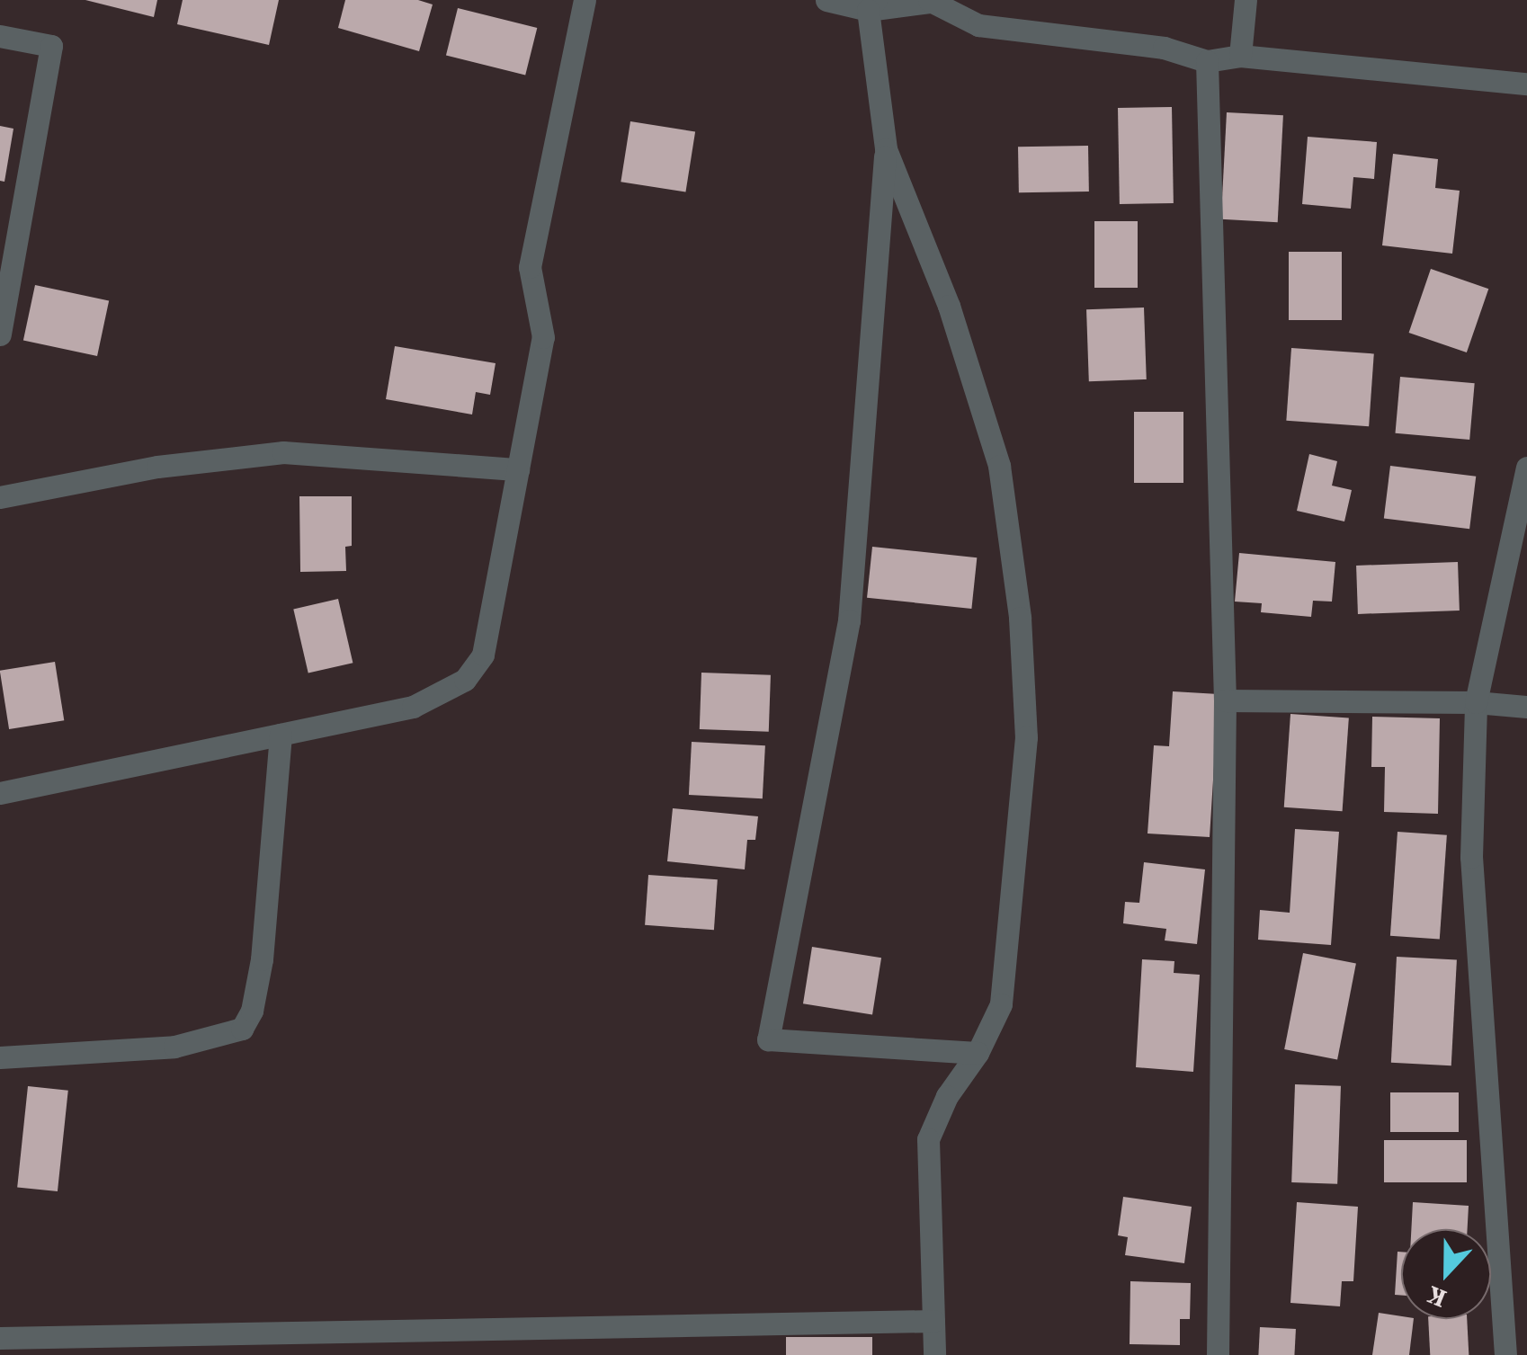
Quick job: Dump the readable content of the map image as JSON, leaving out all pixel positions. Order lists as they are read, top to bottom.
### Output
{
  "north": "bottom"
}
